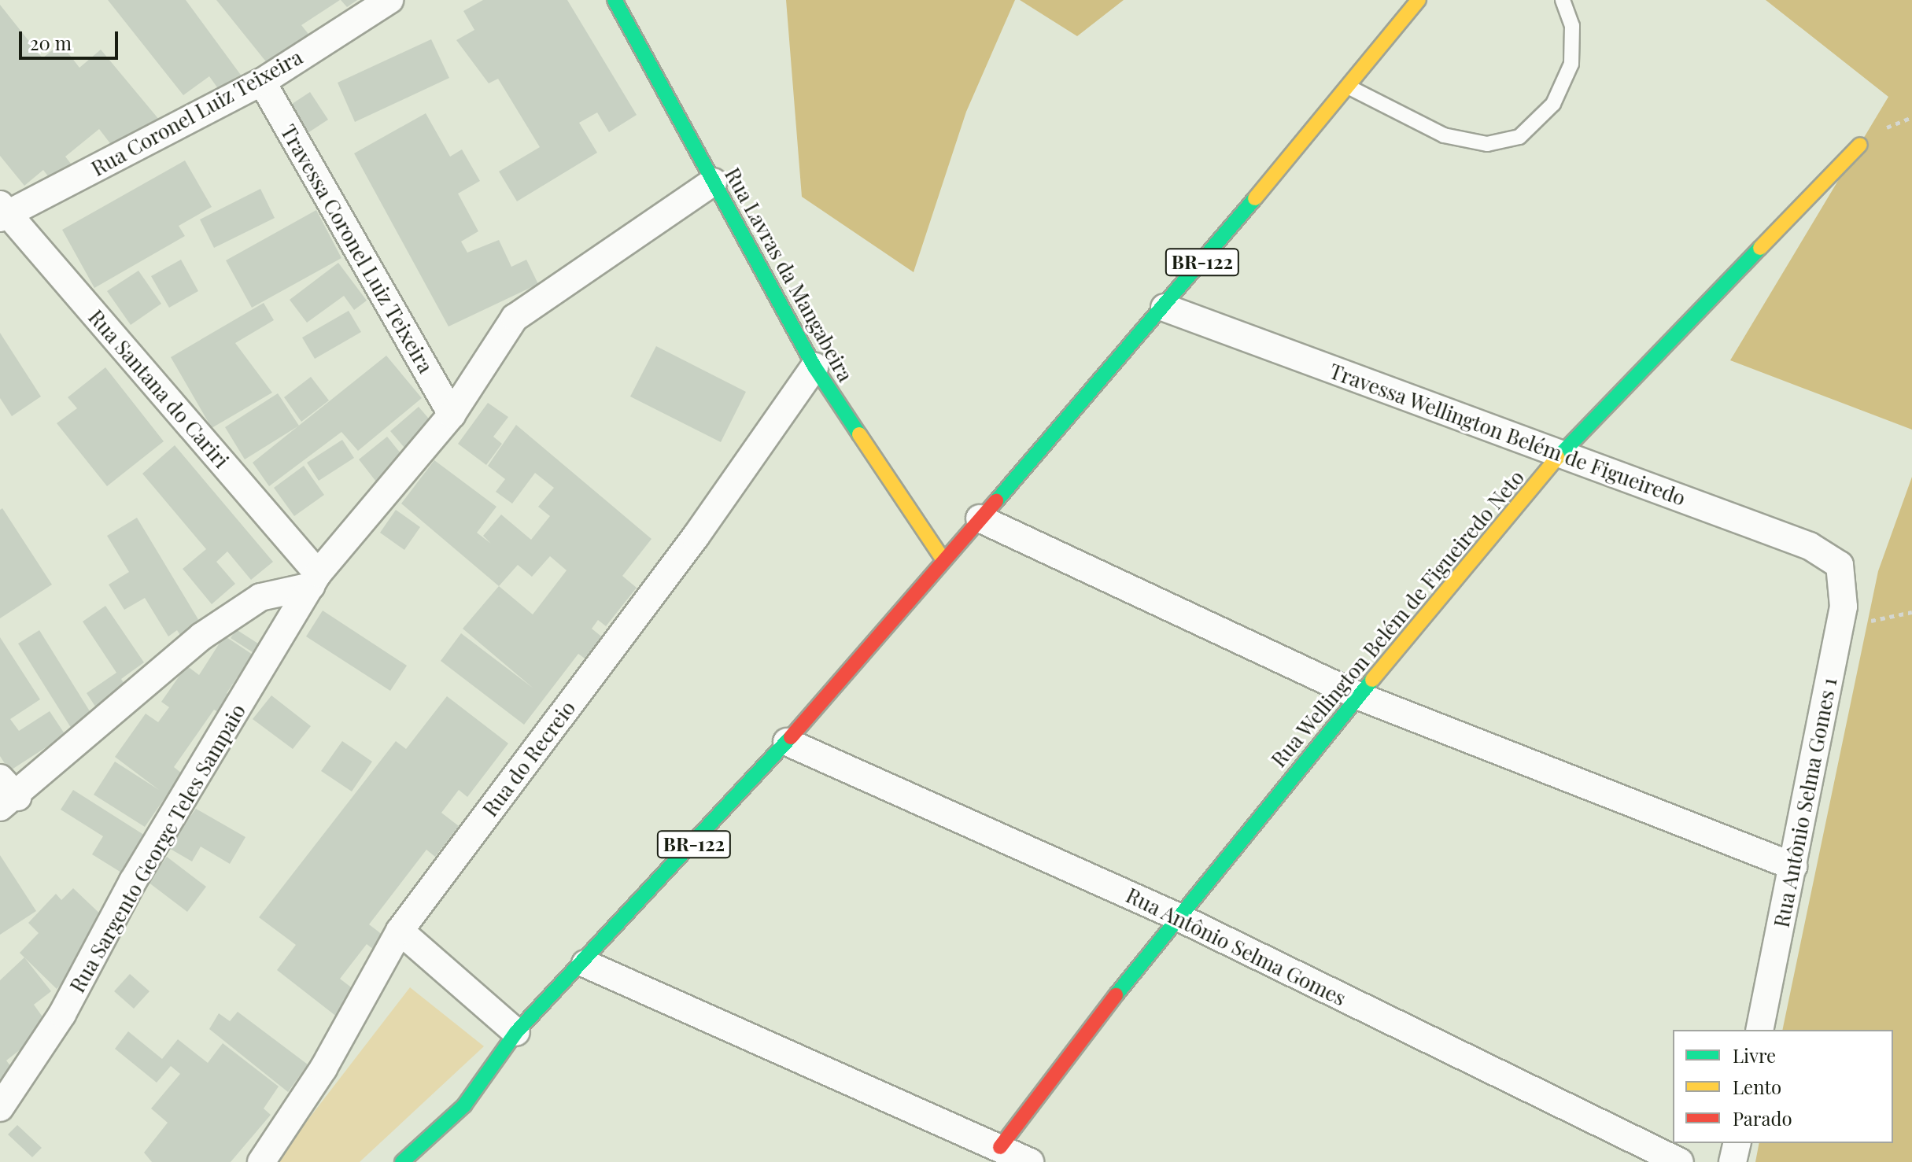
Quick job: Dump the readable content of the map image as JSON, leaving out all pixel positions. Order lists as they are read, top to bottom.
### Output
{
  "streets": {
    "main road": ["BR-122", "Rua Lavras da Mangabeira", "Rua Wellington Belém de Figueiredo Neto"],
    "street": [
      "Rua Coronel Luiz Teixeira",
      "Travessa Coronel Luiz Teixeira",
      "Rua Santana do Cariri",
      "Travessa Wellington Belém de Figueiredo",
      "Rua do Recreio",
      "Rua Antônio Selma Gomes 1",
      "Rua Sargento George Teles Sampaio",
      "Rua Antônio Selma Gomes"
    ]
  },
  "crossings": [
    ["Rua Coronel Luiz Teixeira", "Travessa Coronel Luiz Teixeira"],
    ["Rua Coronel Luiz Teixeira", "Rua Santana do Cariri"],
    ["Travessa Coronel Luiz Teixeira", "Rua Sargento George Teles Sampaio"],
    ["BR-122", "Rua Lavras da Mangabeira"],
    ["BR-122", "Travessa Wellington Belém de Figueiredo"],
    ["BR-122", "Rua Antônio Selma Gomes"],
    ["Rua Lavras da Mangabeira", "Rua do Recreio"],
    ["Rua Lavras da Mangabeira", "Rua Sargento George Teles Sampaio"],
    ["Rua Santana do Cariri", "Rua Sargento George Teles Sampaio"],
    ["Travessa Wellington Belém de Figueiredo", "Rua Wellington Belém de Figueiredo Neto"],
    ["Travessa Wellington Belém de Figueiredo", "Rua Antônio Selma Gomes 1"],
    ["Rua Wellington Belém de Figueiredo Neto", "Rua Antônio Selma Gomes"]
  ],
  "legend": ["Livre", "Lento", "Parado"],
  "scale_bar": "20 m"
}
